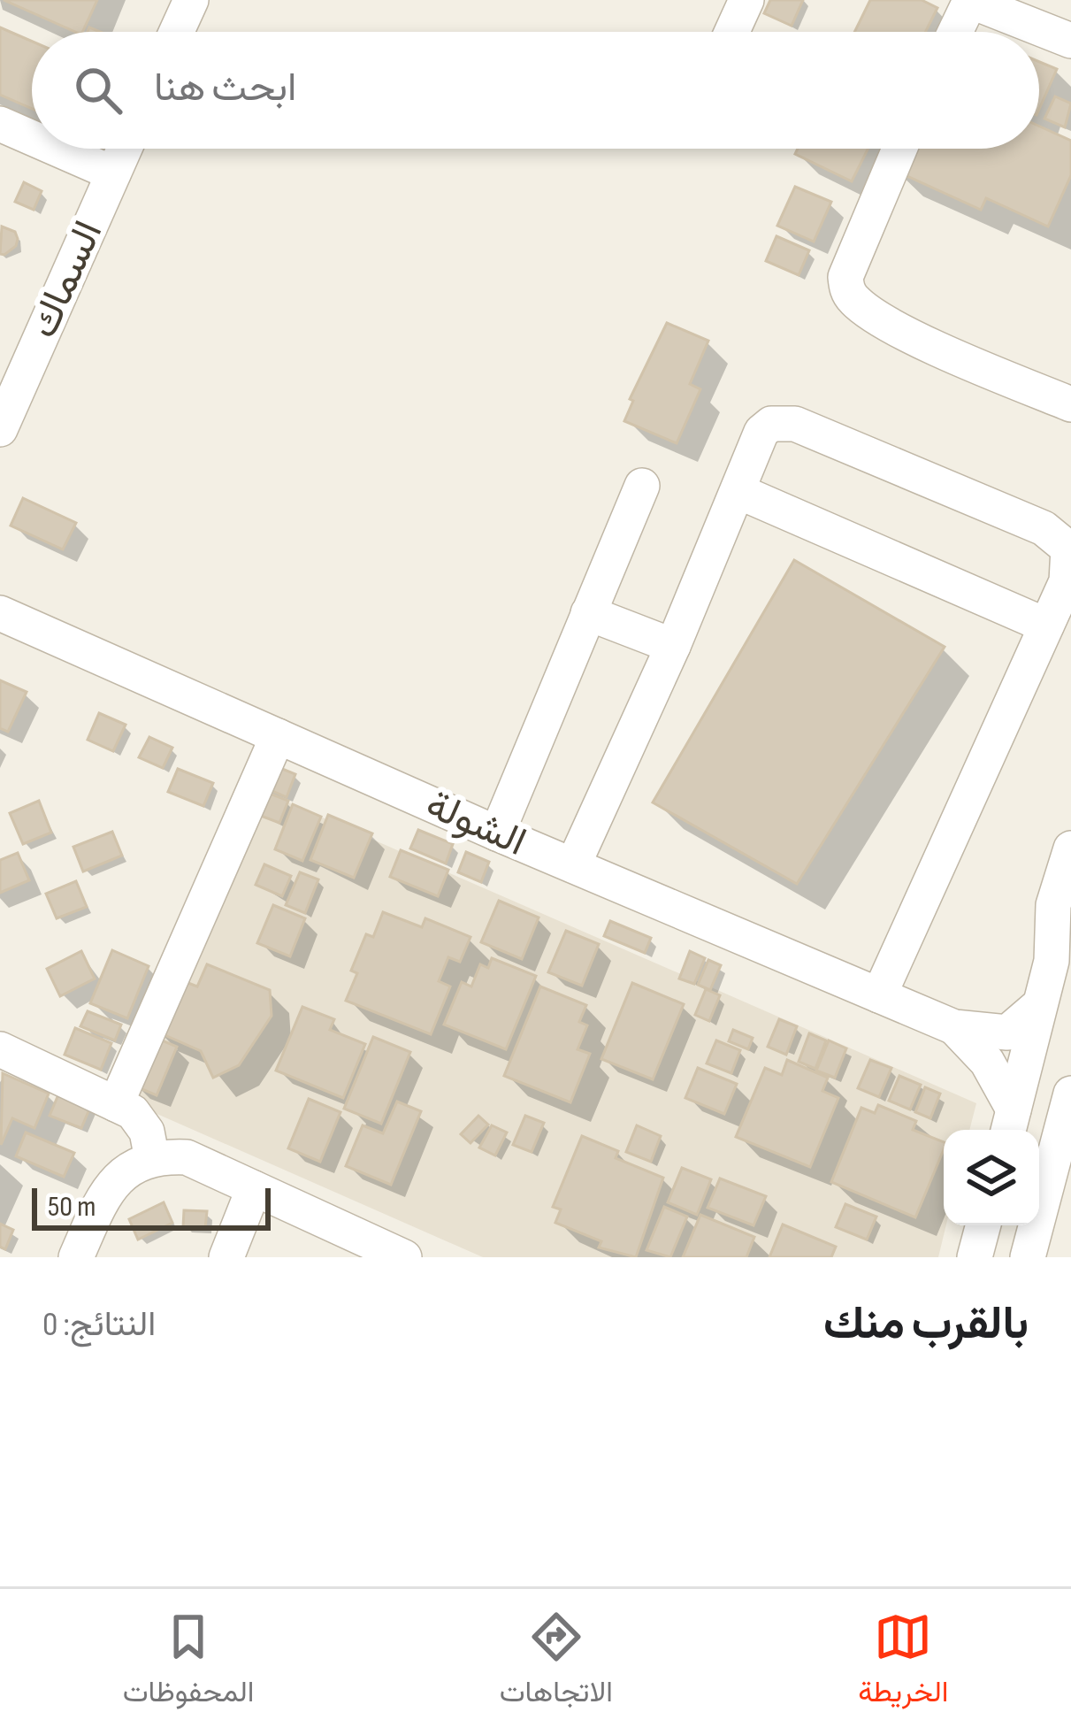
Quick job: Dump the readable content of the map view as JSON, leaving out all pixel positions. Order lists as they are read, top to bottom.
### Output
{
  "streets": {
    "street": ["السماك", "الشولة"]
  },
  "scale_bar": "50 m",
  "page": {
    "search": "ابحث هنا",
    "scale": "50 m",
    "heading": ["بالقرب منك", "النتائج: 0"],
    "nav": ["الخريطة", "الاتجاهات", "المحفوظات"]
  }
}
